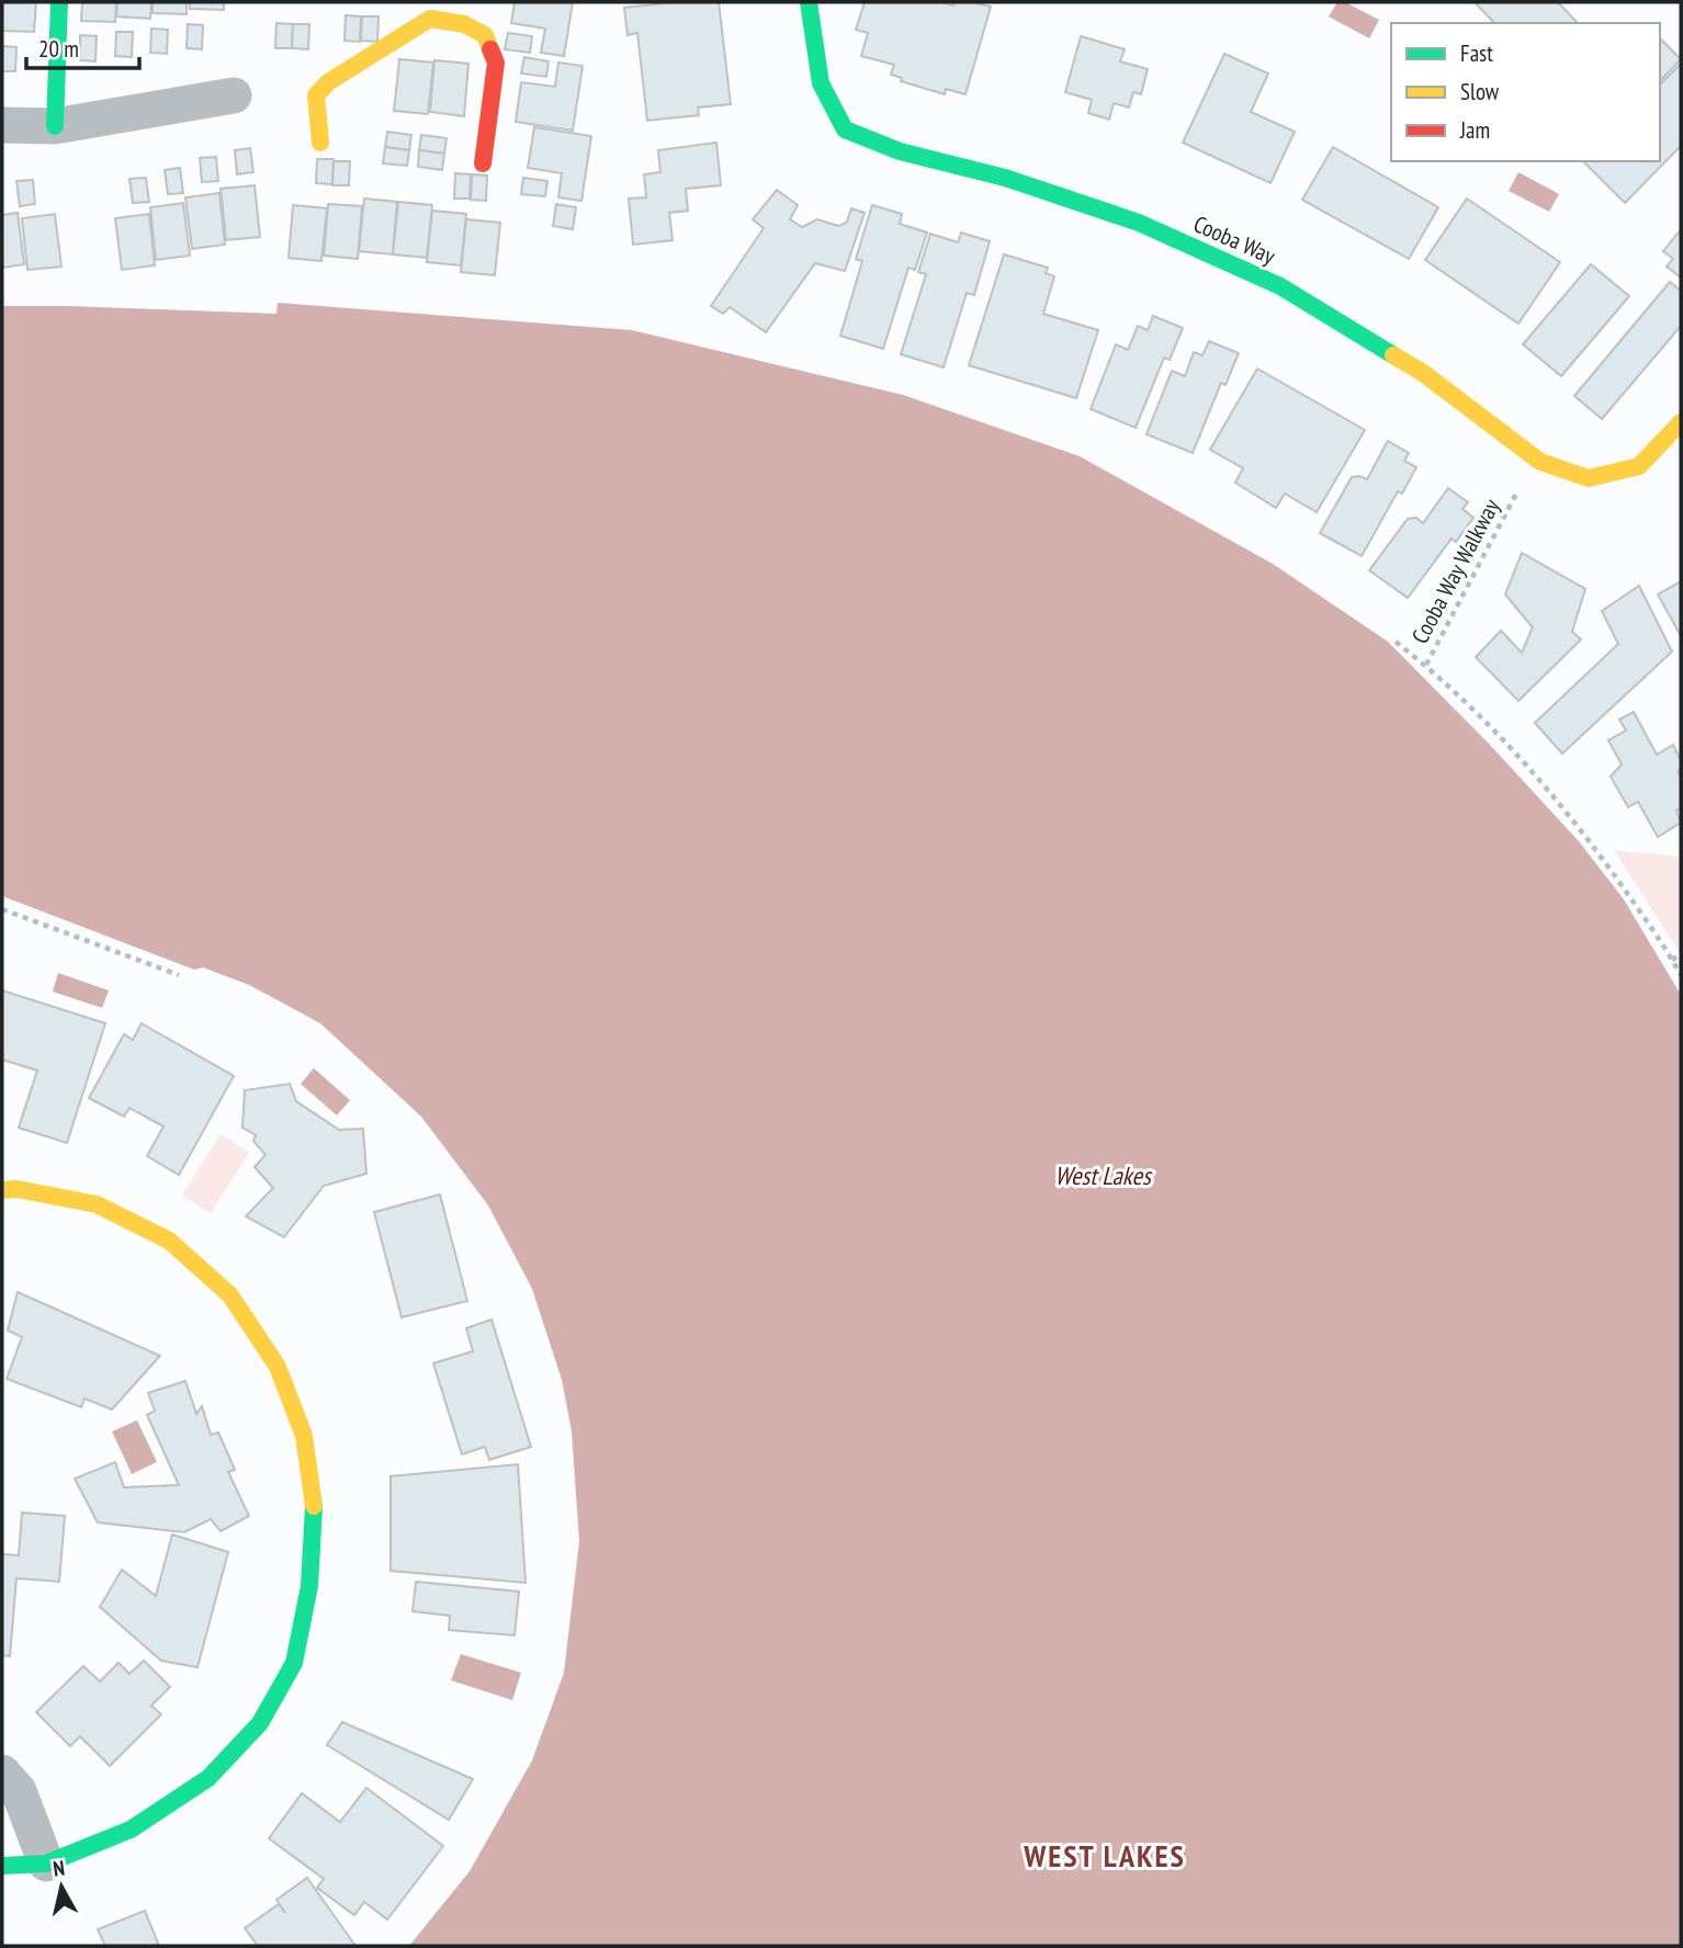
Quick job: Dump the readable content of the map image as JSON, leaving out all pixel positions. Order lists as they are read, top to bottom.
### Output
{
  "streets": {
    "street": ["Cooba Way"],
    "path": ["Cooba Way Walkway"]
  },
  "districts": ["WEST LAKES"],
  "water": ["West Lakes"],
  "legend": ["Fast", "Slow", "Jam"],
  "scale_bar": "20 m",
  "north": "top"
}
